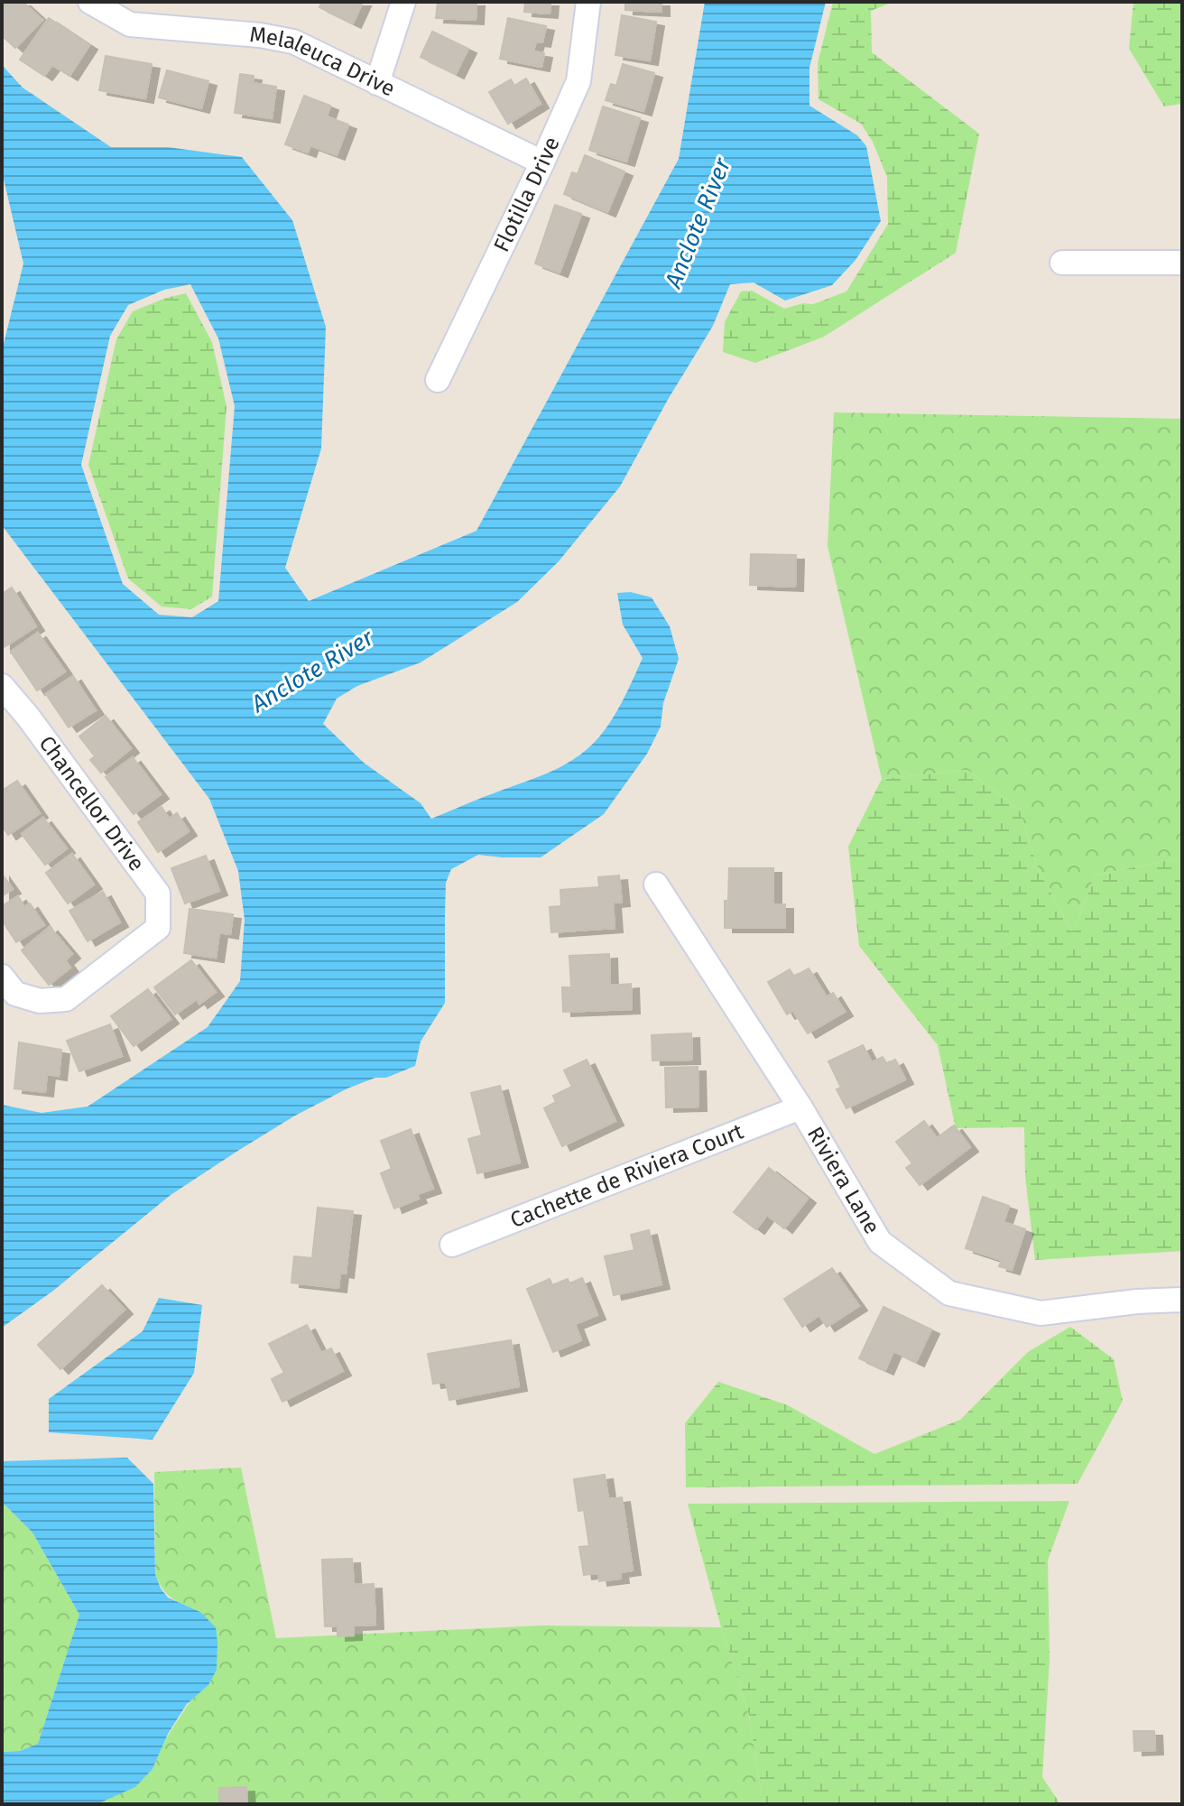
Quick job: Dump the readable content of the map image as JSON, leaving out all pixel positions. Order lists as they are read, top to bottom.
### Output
{
  "streets": {
    "street": [
      "Melaleuca Drive",
      "Flotilla Drive",
      "Chancellor Drive",
      "Cachette de Riviera Court",
      "Riviera Lane"
    ]
  },
  "crossings": [
    ["Melaleuca Drive", "Flotilla Drive"],
    ["Cachette de Riviera Court", "Riviera Lane"]
  ],
  "water": ["Anclote River"]
}
